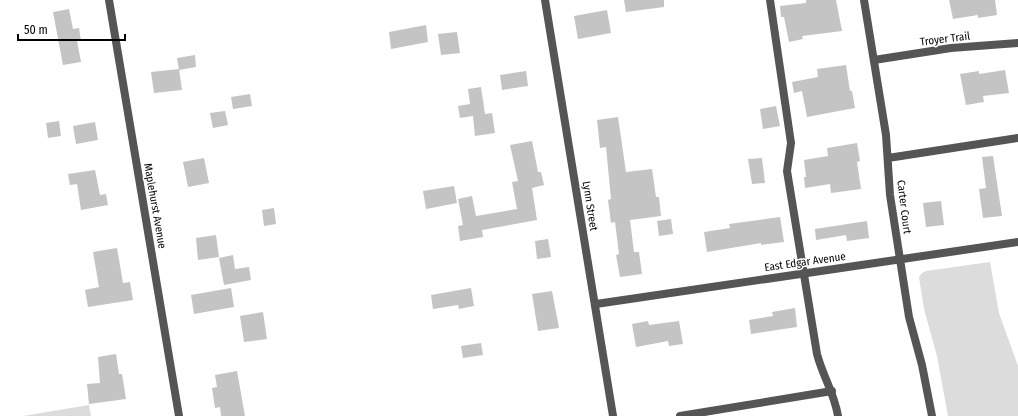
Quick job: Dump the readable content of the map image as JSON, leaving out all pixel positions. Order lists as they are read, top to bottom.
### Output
{
  "streets": {
    "street": [
      "Troyer Trail",
      "Maplehurst Avenue",
      "Lynn Street",
      "Carter Court",
      "East Edgar Avenue"
    ]
  },
  "crossings": [
    ["Troyer Trail", "Carter Court"],
    ["Lynn Street", "East Edgar Avenue"],
    ["Carter Court", "East Edgar Avenue"]
  ],
  "scale_bar": "50 m"
}
